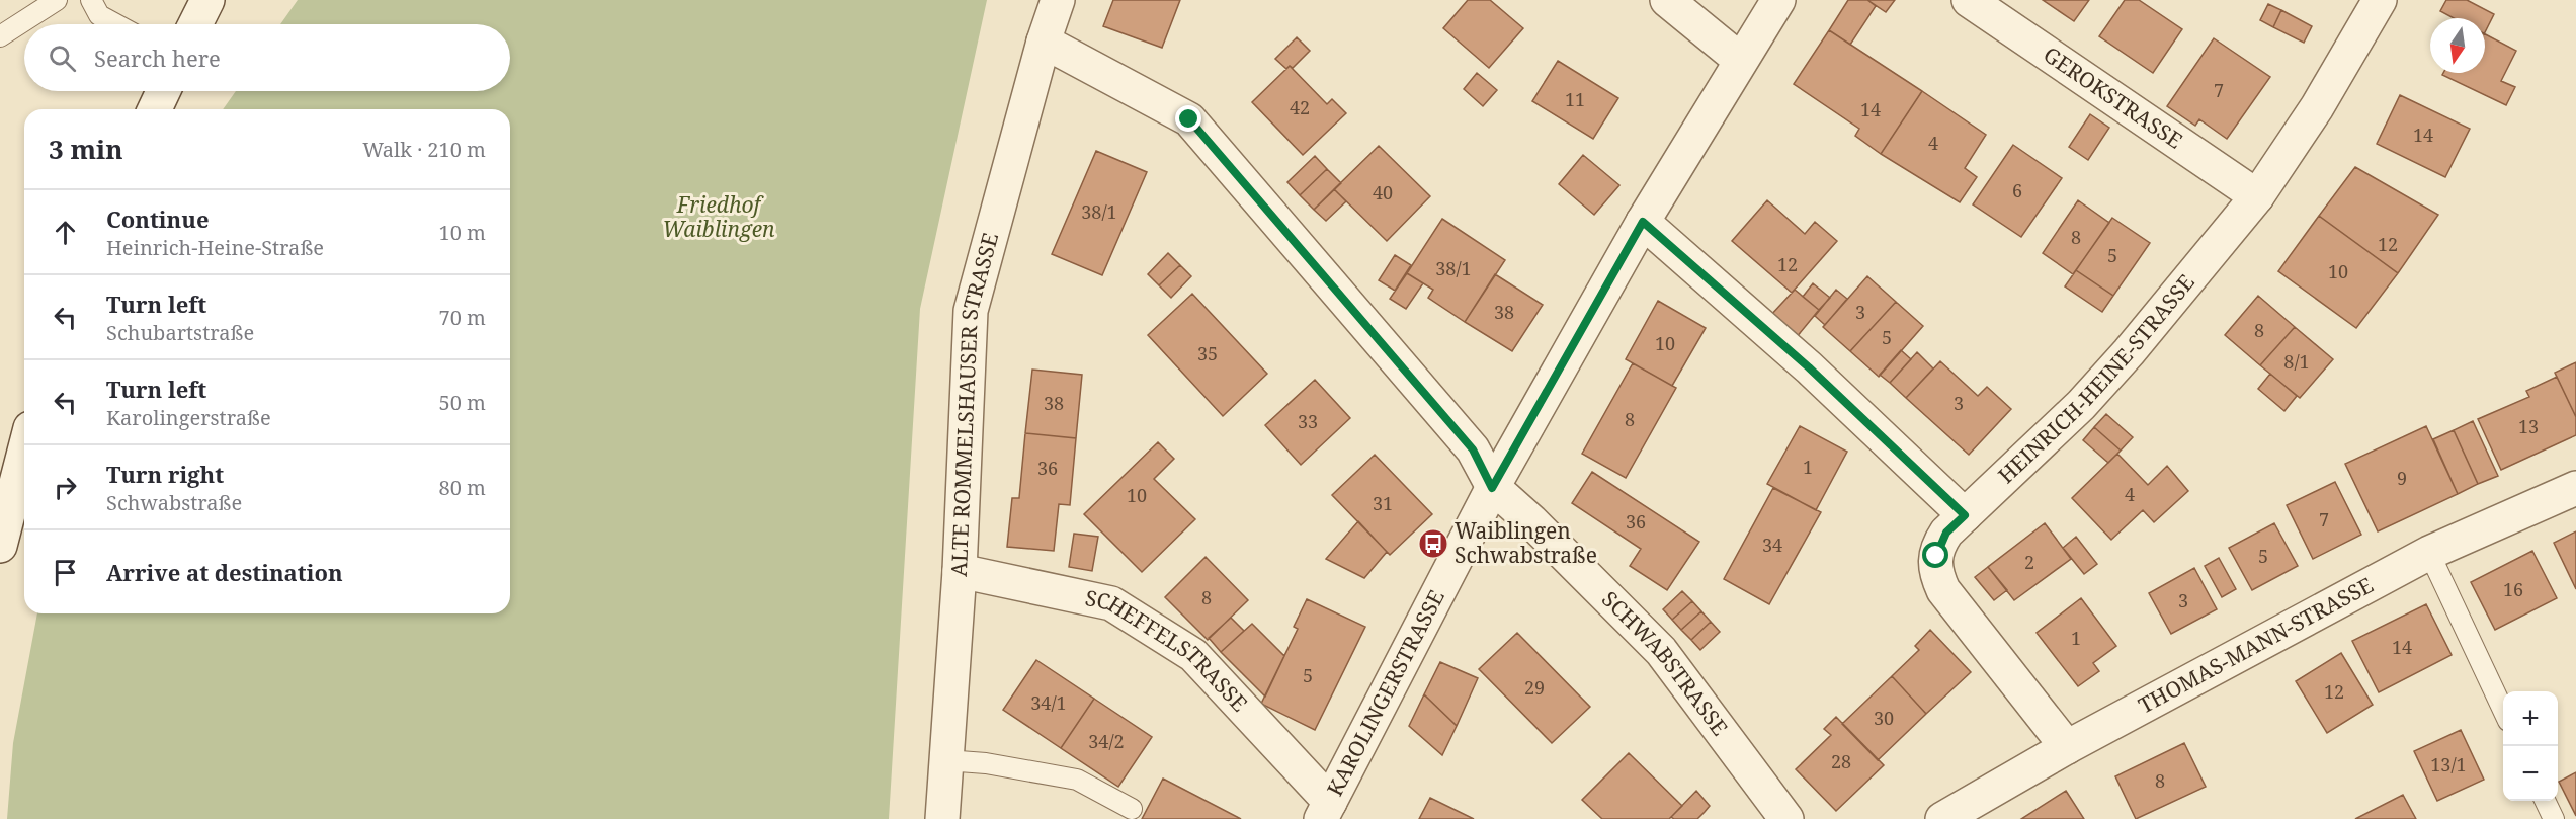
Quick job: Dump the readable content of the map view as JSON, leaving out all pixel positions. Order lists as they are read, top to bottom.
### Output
{
  "streets": {
    "street": [
      "GEROKSTRASSE",
      "HEINRICH-HEINE-STRASSE",
      "ALTE ROMMELSHAUSER STRASSE",
      "THOMAS-MANN-STRASSE",
      "SCHEFFELSTRASSE",
      "SCHWABSTRASSE",
      "KAROLINGERSTRASSE"
    ]
  },
  "crossings": [
    ["GEROKSTRASSE", "HEINRICH-HEINE-STRASSE"],
    ["HEINRICH-HEINE-STRASSE", "THOMAS-MANN-STRASSE"],
    ["ALTE ROMMELSHAUSER STRASSE", "SCHEFFELSTRASSE"],
    ["ALTE ROMMELSHAUSER STRASSE", "SCHWABSTRASSE"],
    ["SCHEFFELSTRASSE", "KAROLINGERSTRASSE"],
    ["SCHWABSTRASSE", "KAROLINGERSTRASSE"]
  ],
  "parks": ["Friedhof Waiblingen"],
  "places": {
    "bus stop": ["Waiblingen Schwabstraße"]
  },
  "house_numbers": [
    "7",
    "11",
    "42",
    "14",
    "14",
    "4",
    "6",
    "40",
    "38/1",
    "8",
    "12",
    "5",
    "12",
    "38/1",
    "10",
    "38",
    "3",
    "8",
    "5",
    "10",
    "35",
    "8/1",
    "38",
    "3",
    "8",
    "33",
    "13",
    "1",
    "36",
    "9",
    "4",
    "10",
    "31",
    "7",
    "36",
    "34",
    "5",
    "2",
    "16",
    "8",
    "3",
    "1",
    "14",
    "5",
    "29",
    "12",
    "34/1",
    "30",
    "34/2",
    "28",
    "13/1",
    "8"
  ],
  "north": "bottom",
  "page": {
    "search": "Search here",
    "heading": ["3 min", "Walk · 210 m"],
    "list": [
      ["Continue", "Heinrich-Heine-Straße", "10 m"],
      ["Turn left", "Schubartstraße", "70 m"],
      ["Turn left", "Karolingerstraße", "50 m"],
      ["Turn right", "Schwabstraße", "80 m"],
      "Arrive at destination"
    ],
    "map_buttons": ["+", "−"]
  }
}
